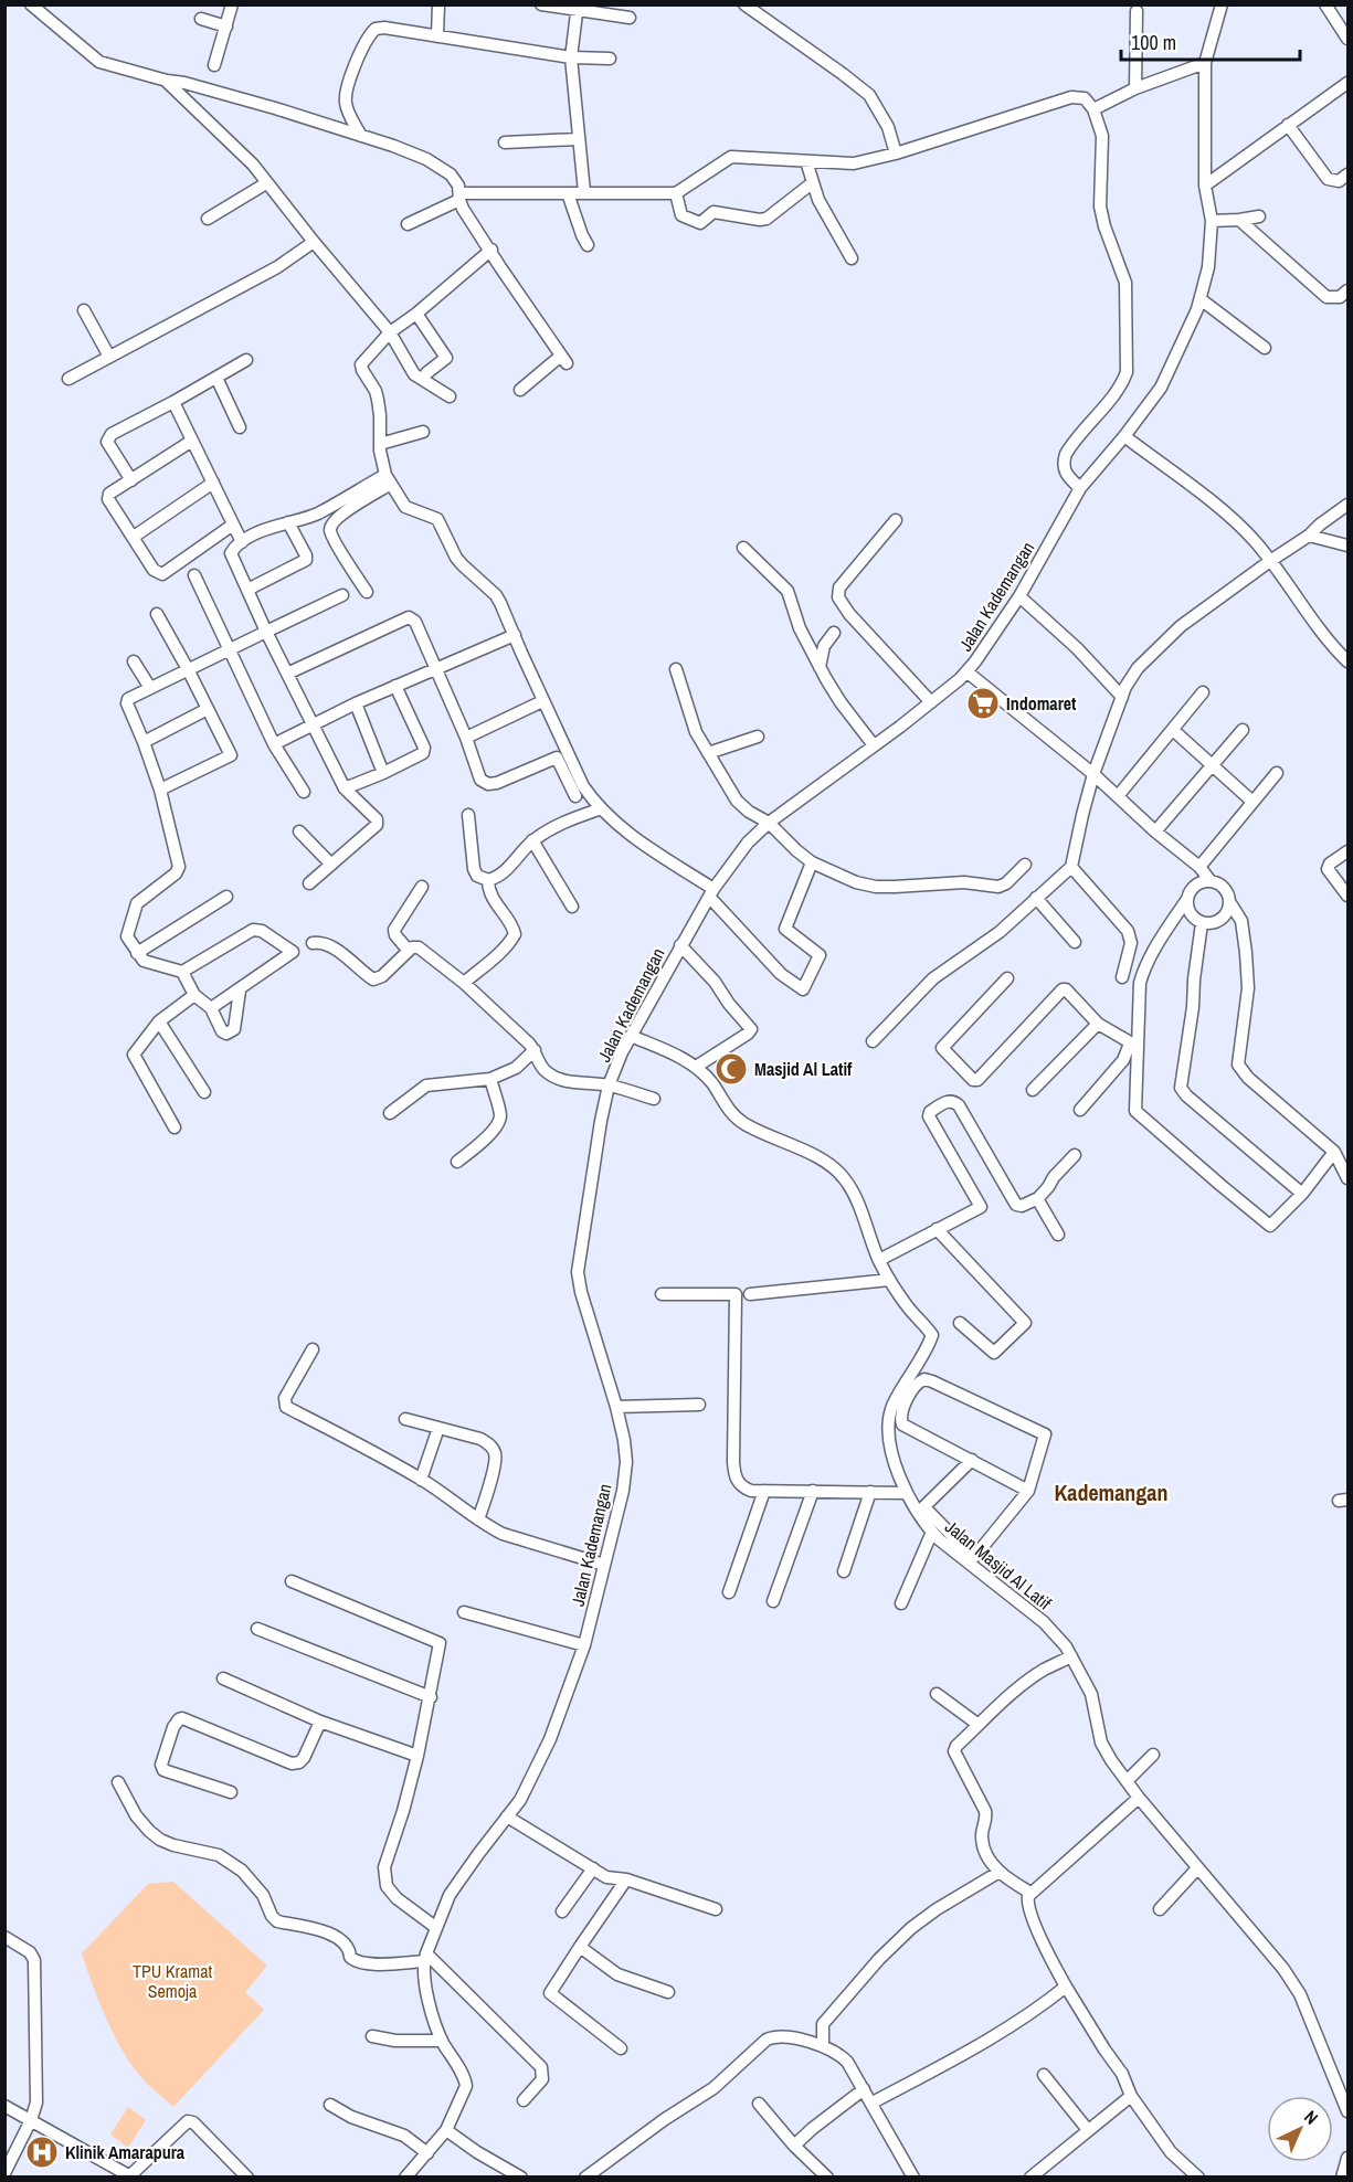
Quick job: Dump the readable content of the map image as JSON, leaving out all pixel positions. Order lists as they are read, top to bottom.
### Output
{
  "streets": {
    "street": ["Jalan Kademangan", "Jalan Masjid Al Latif"]
  },
  "crossings": [
    ["Jalan Kademangan", "Jalan Masjid Al Latif"]
  ],
  "districts": ["Kademangan"],
  "parks": ["TPU Kramat Semoja"],
  "places": {
    "supermarket": ["Indomaret"],
    "mosque": ["Masjid Al Latif"],
    "hospital": ["Klinik Amarapura"]
  },
  "scale_bar": "100 m",
  "north": "top right"
}
